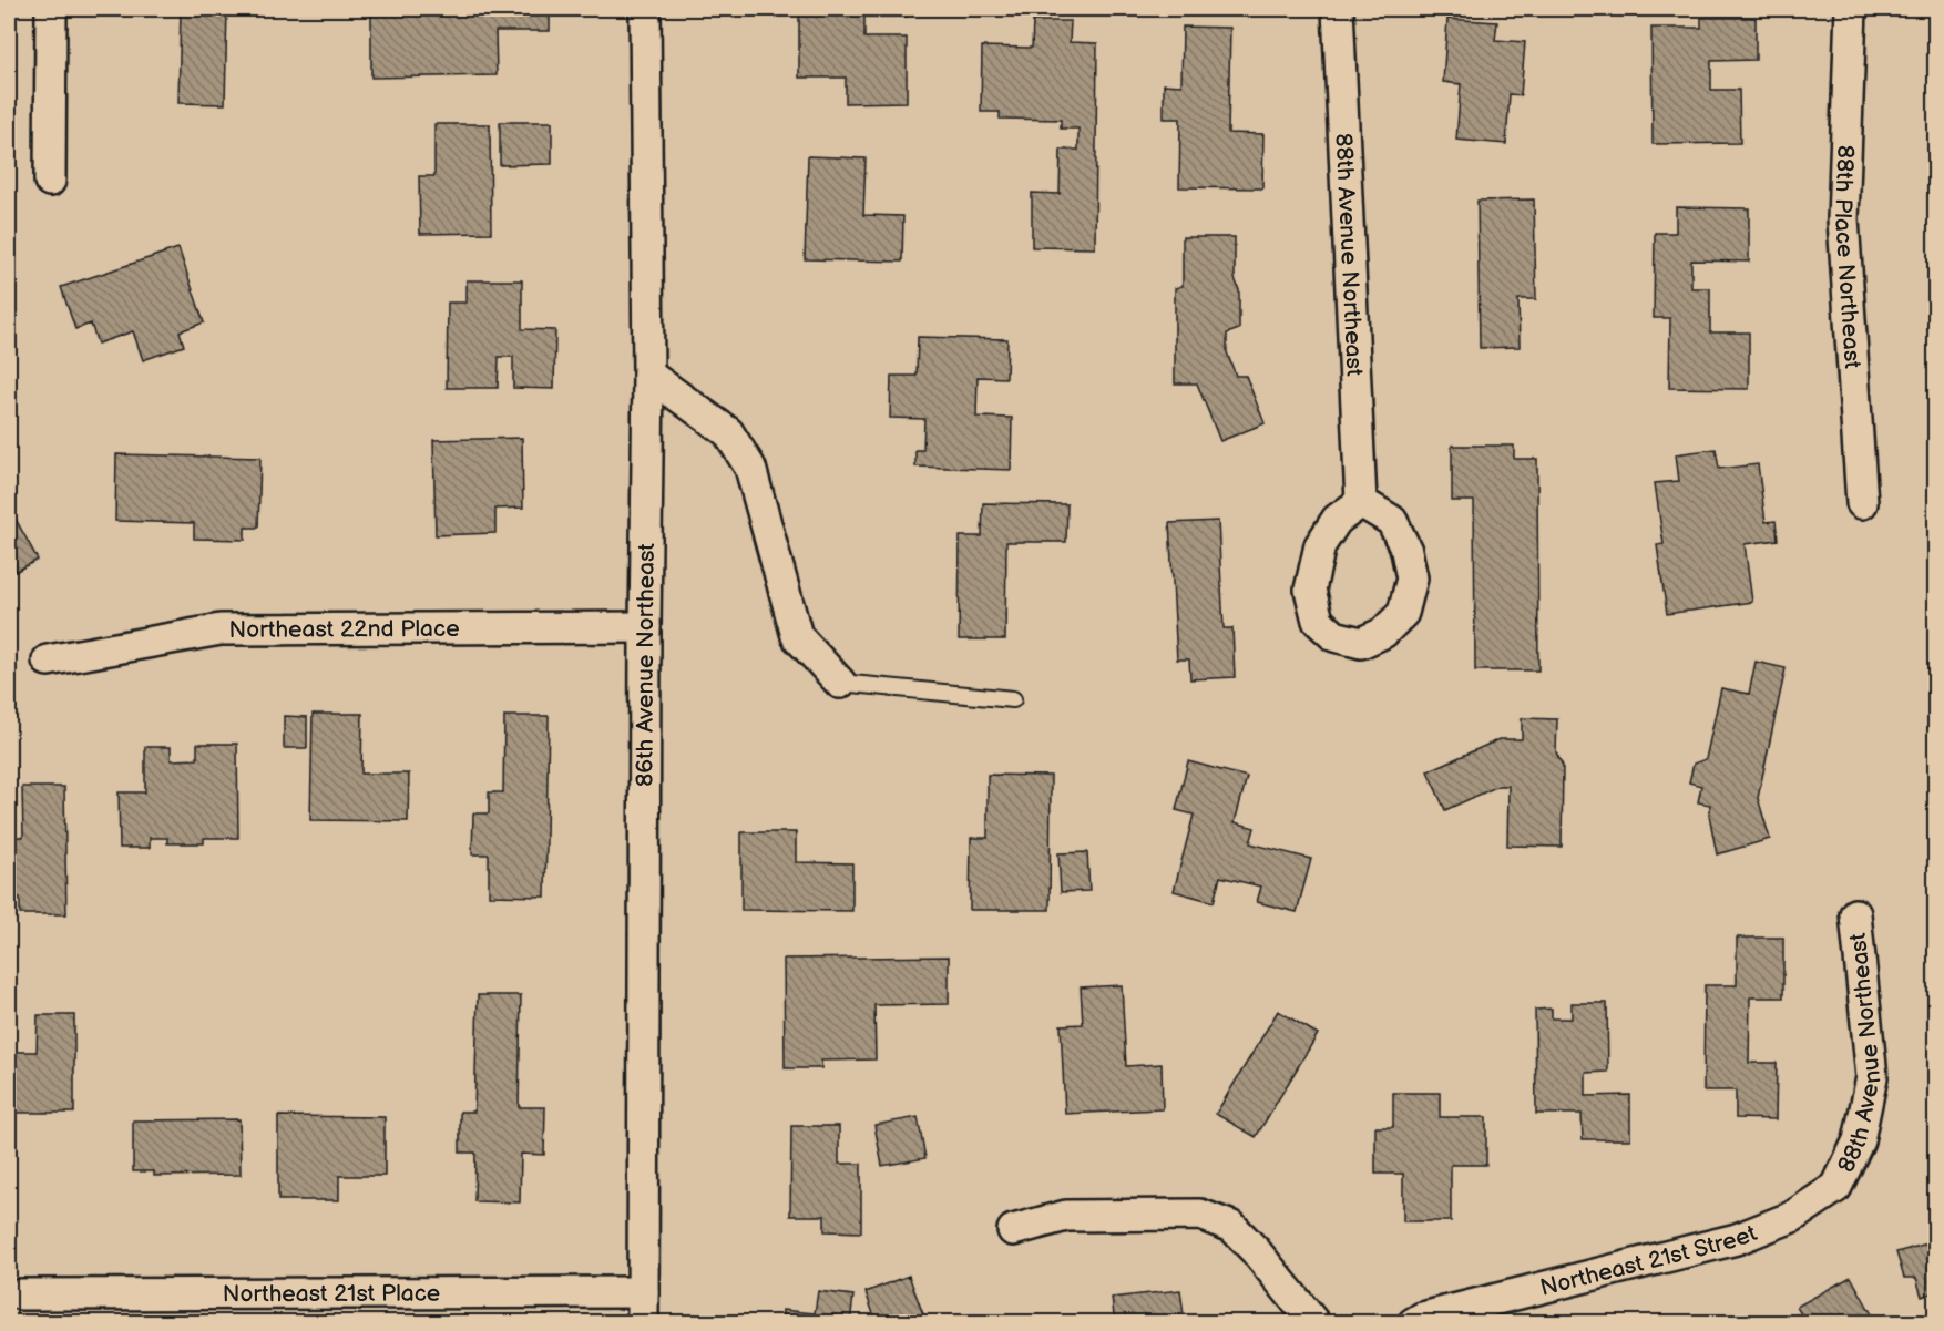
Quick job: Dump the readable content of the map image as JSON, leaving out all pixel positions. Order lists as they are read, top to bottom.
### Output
{
  "streets": {
    "street": [
      "88th Avenue Northeast",
      "88th Place Northeast",
      "Northeast 22nd Place",
      "86th Avenue Northeast",
      "Northeast 21st Street",
      "Northeast 21st Place"
    ]
  },
  "crossings": [
    ["88th Avenue Northeast", "Northeast 21st Street"],
    ["Northeast 22nd Place", "86th Avenue Northeast"],
    ["86th Avenue Northeast", "Northeast 21st Place"]
  ]
}
